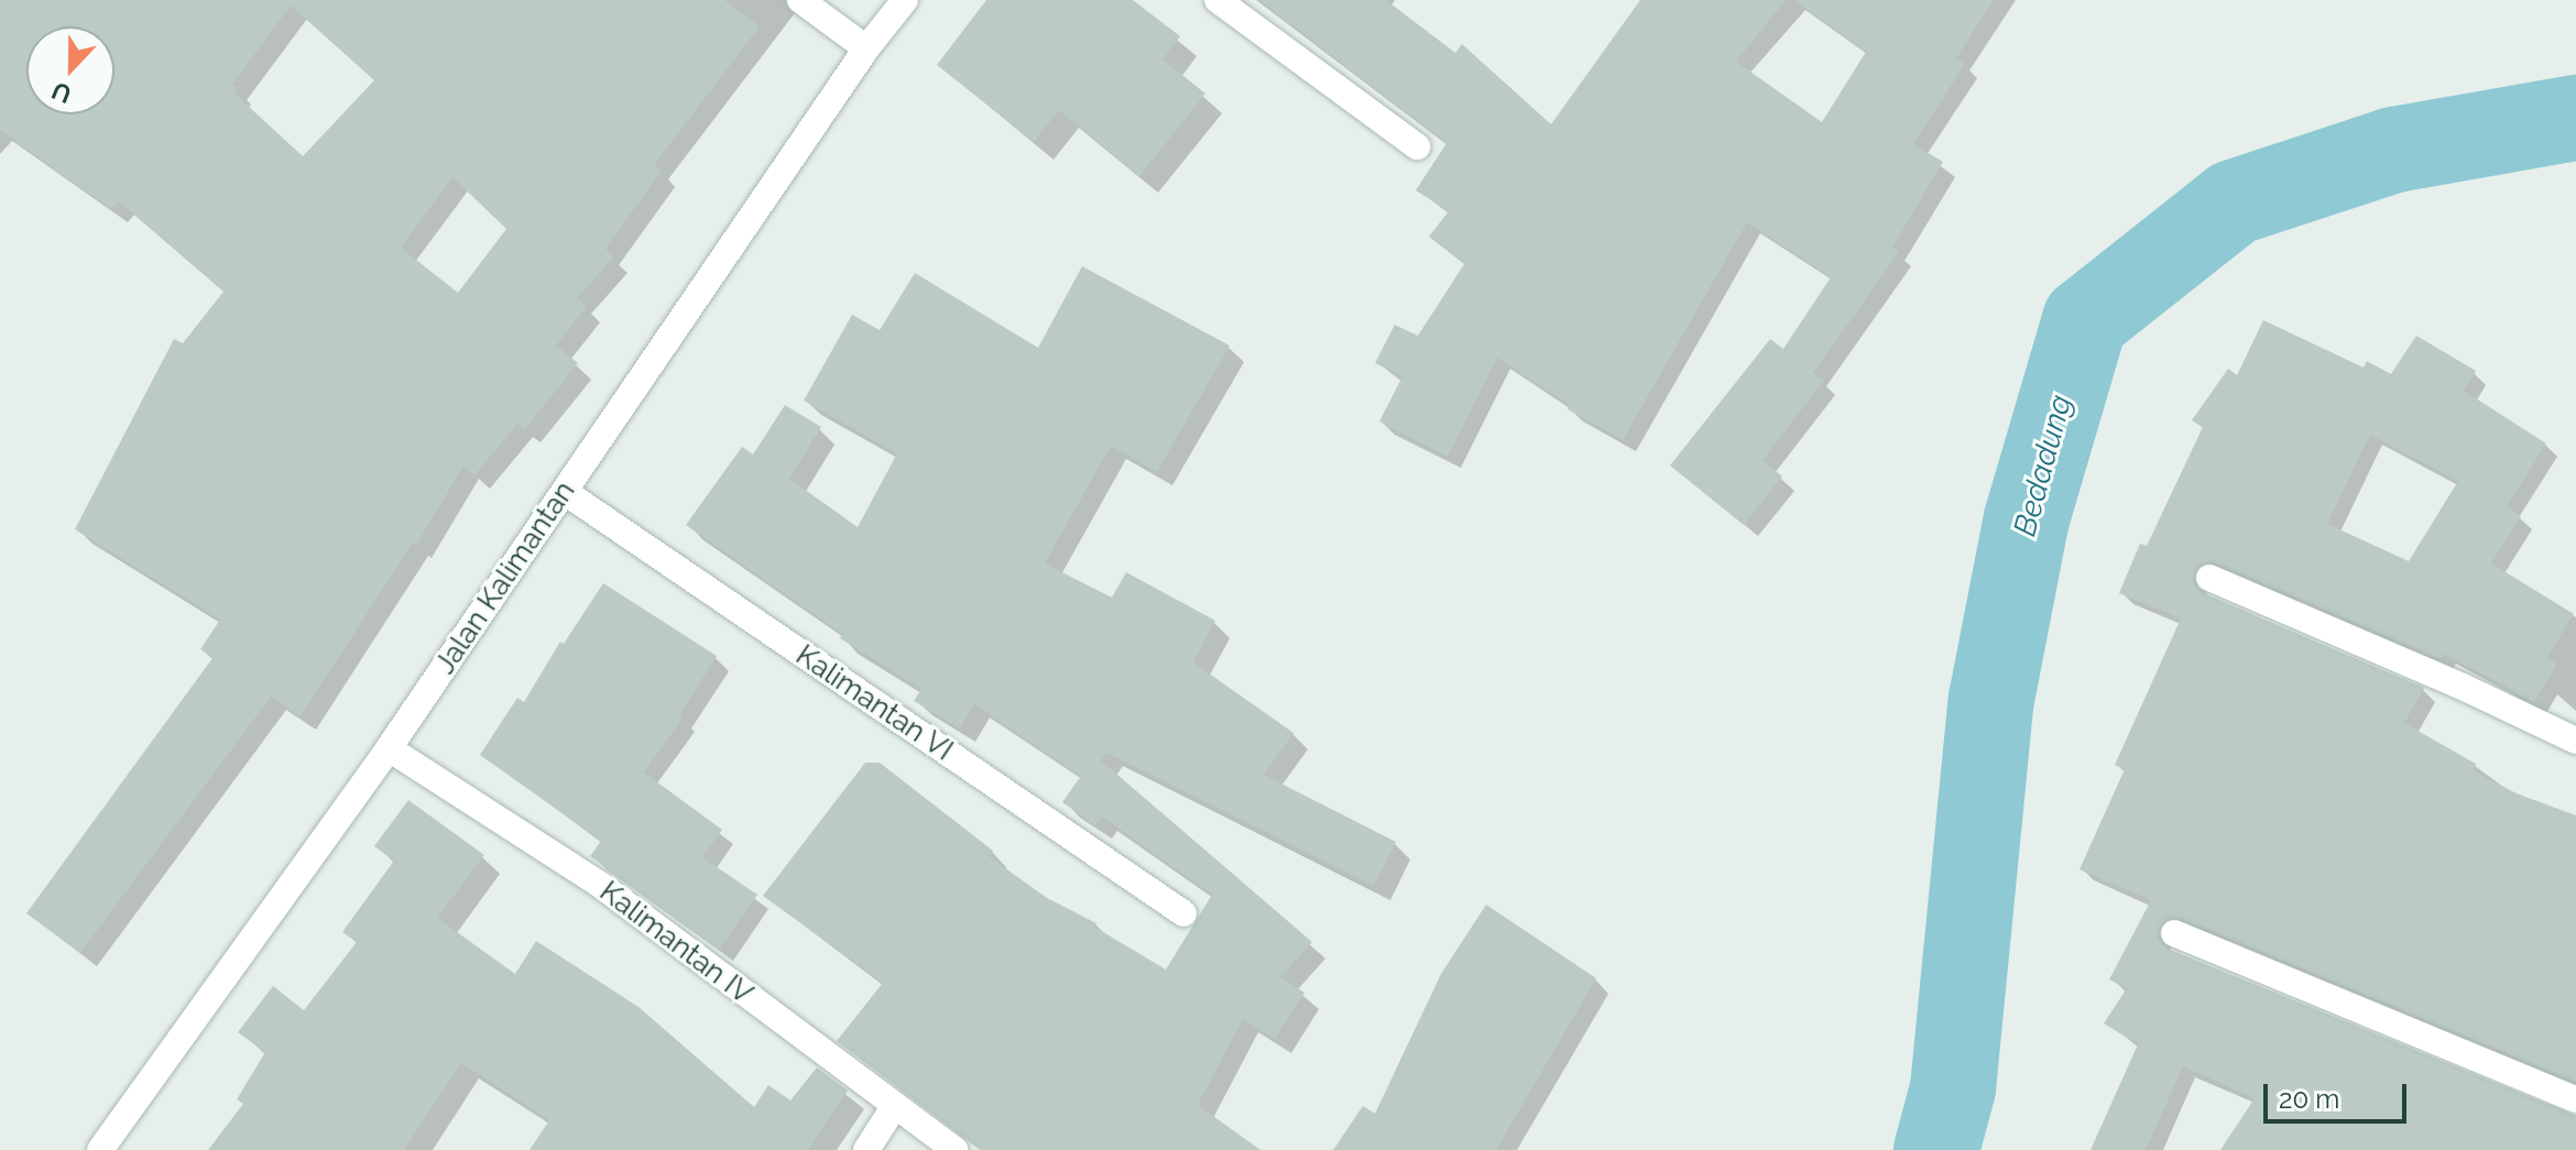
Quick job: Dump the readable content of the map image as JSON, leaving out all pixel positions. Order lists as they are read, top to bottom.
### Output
{
  "streets": {
    "street": ["Jalan Kalimantan", "Kalimantan VI", "Kalimantan IV"]
  },
  "crossings": [
    ["Jalan Kalimantan", "Kalimantan VI"],
    ["Jalan Kalimantan", "Kalimantan IV"]
  ],
  "water": ["Bedadung"],
  "scale_bar": "20 m",
  "north": "bottom"
}
